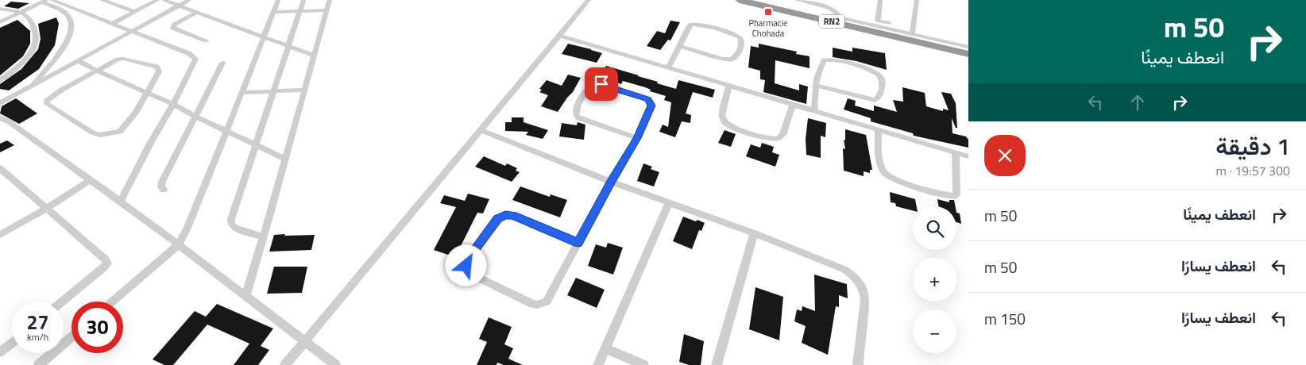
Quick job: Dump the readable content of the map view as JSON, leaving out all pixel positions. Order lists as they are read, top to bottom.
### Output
{
  "streets": {
    "highway": ["RN2"]
  },
  "places": {
    "transit": ["Pharmacie Chohada"]
  },
  "page": {
    "turn": ["50 m", "انعطف يمينًا"],
    "heading": ["1 دقيقة", "300 m · 19:57"],
    "list": [
      {
        "name": "انعطف يمينًا",
        "value": "50 m"
      },
      {
        "name": "انعطف يسارًا",
        "value": "50 m"
      },
      {
        "name": "انعطف يسارًا",
        "value": "150 m"
      }
    ],
    "map_buttons": ["+", "−"],
    "speed": "27 km/h",
    "limit": "30"
  }
}
